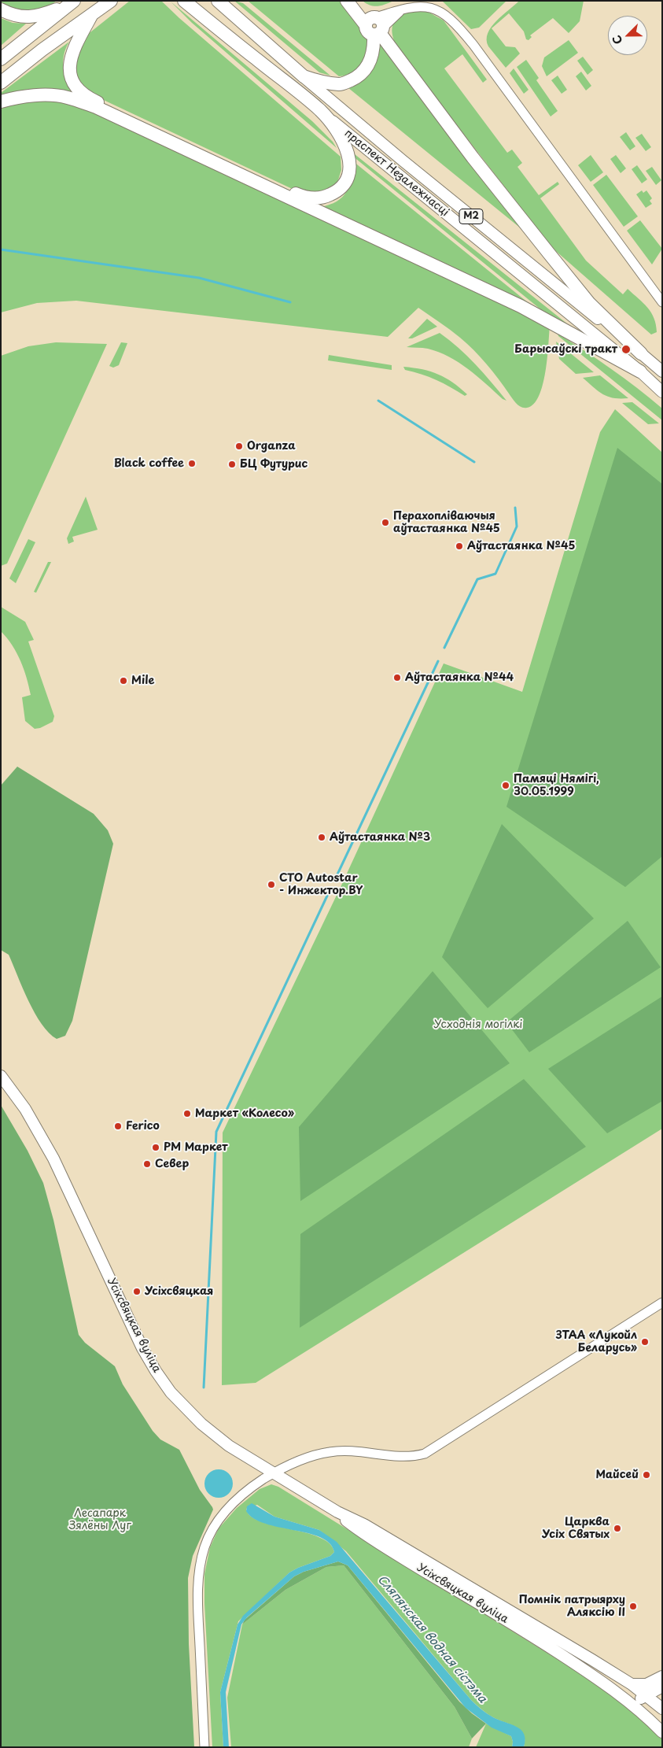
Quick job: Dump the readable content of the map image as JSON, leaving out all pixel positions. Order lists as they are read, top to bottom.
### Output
{
  "streets": {
    "highway": ["праспект Незалежнасці", "М2"],
    "main road": ["Усіхсвяцкая вуліца"]
  },
  "water": ["Сляпянская водная сістэма"],
  "parks": ["Усходнія могілкі", "Лесапарк Зялёны Луг"],
  "places": [
    "Барысаўскі тракт",
    "Organza",
    "Black coffee",
    "БЦ Футурис",
    "Перахопліваючыя аўтастаянка №45",
    "Аўтастаянка №45",
    "Аўтастаянка №44",
    "Mile",
    "Памяці Нямігі, 30.05.1999",
    "Аўтастаянка №3",
    "СТО Autostar - Инжектор.BY",
    "Маркет «Колесо»",
    "Ferico",
    "РМ Маркет",
    "Север",
    "Усіхсвяцкая",
    "ЗТАА «Лукойл Беларусь»",
    "Майсей",
    "Царква Усіх Святых",
    "Помнік патрыярху Аляксію II"
  ],
  "north": "bottom left"
}
